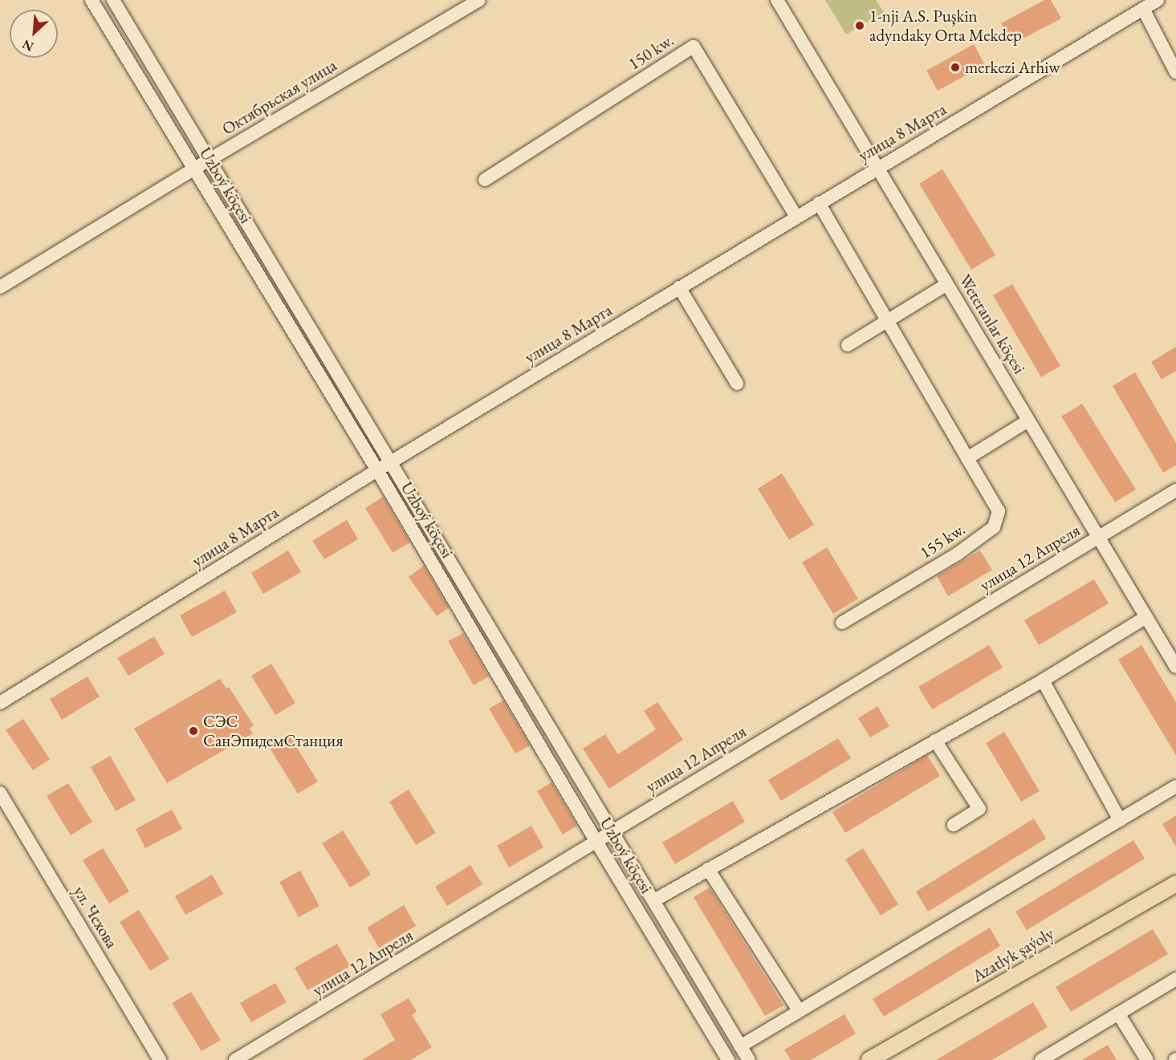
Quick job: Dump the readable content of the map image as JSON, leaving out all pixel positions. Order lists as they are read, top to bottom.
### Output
{
  "streets": {
    "main road": ["Azatlyk şaýoly"],
    "street": [
      "150 kw.",
      "Октябрьская улица",
      "улица 8 Марта",
      "Uzboý köçesi",
      "Weteranlar köçesi",
      "155 kw.",
      "улица 12 Апреля",
      "ул. Чехова"
    ]
  },
  "crossings": [
    ["150 kw.", "улица 8 Марта"],
    ["Октябрьская улица", "Uzboý köçesi"],
    ["улица 8 Марта", "Uzboý köçesi"],
    ["улица 8 Марта", "Weteranlar köçesi"],
    ["улица 8 Марта", "155 kw."],
    ["Uzboý köçesi", "улица 12 Апреля"],
    ["Weteranlar köçesi", "улица 12 Апреля"]
  ],
  "places": ["1-nji A.S. Puşkin adyndaky Orta Mekdep", "merkezi Arhiw", "СЭС СанЭпидемСтанция"],
  "north": "bottom left"
}
